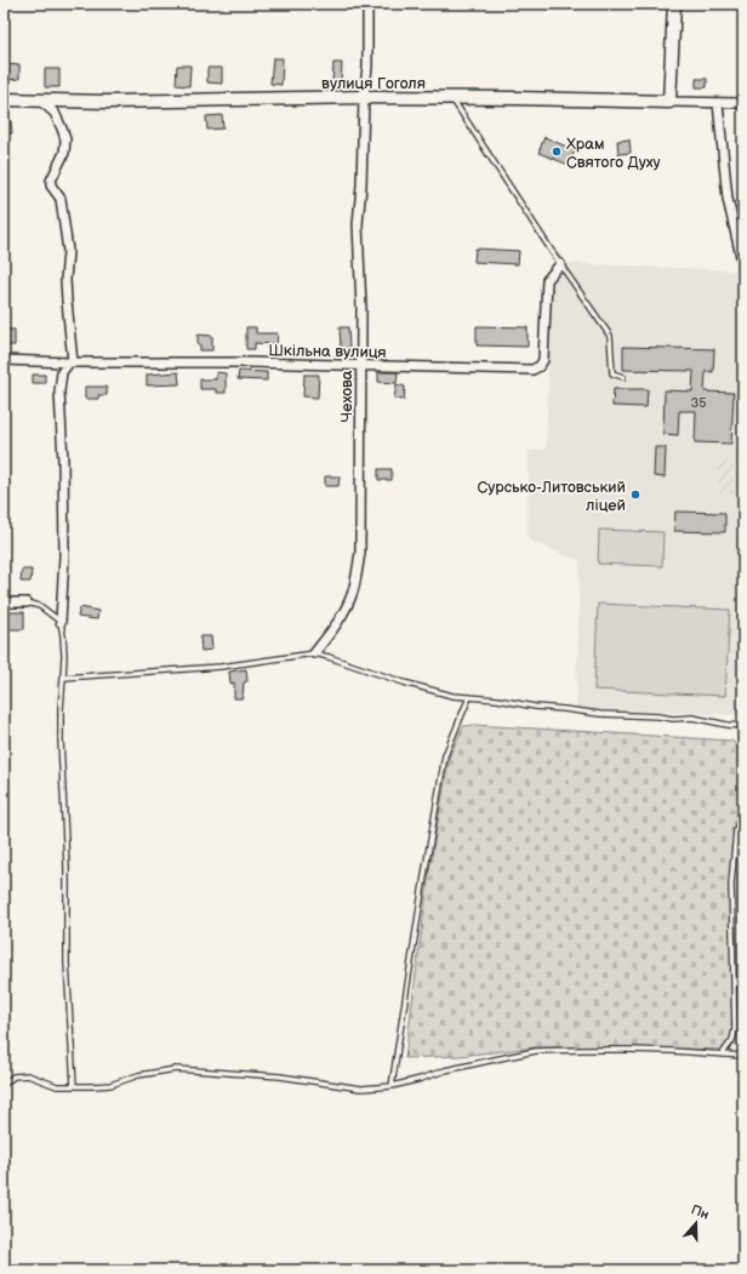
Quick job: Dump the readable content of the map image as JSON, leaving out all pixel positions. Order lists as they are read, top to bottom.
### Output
{
  "streets": {
    "street": ["вулиця Гоголя", "Шкільна вулиця", "Чехова"]
  },
  "crossings": [
    ["вулиця Гоголя", "Чехова"],
    ["Шкільна вулиця", "Чехова"]
  ],
  "places": ["Храм Святого Духу", "Сурсько-Литовський ліцей"],
  "house_numbers": ["35"],
  "north": "top"
}
